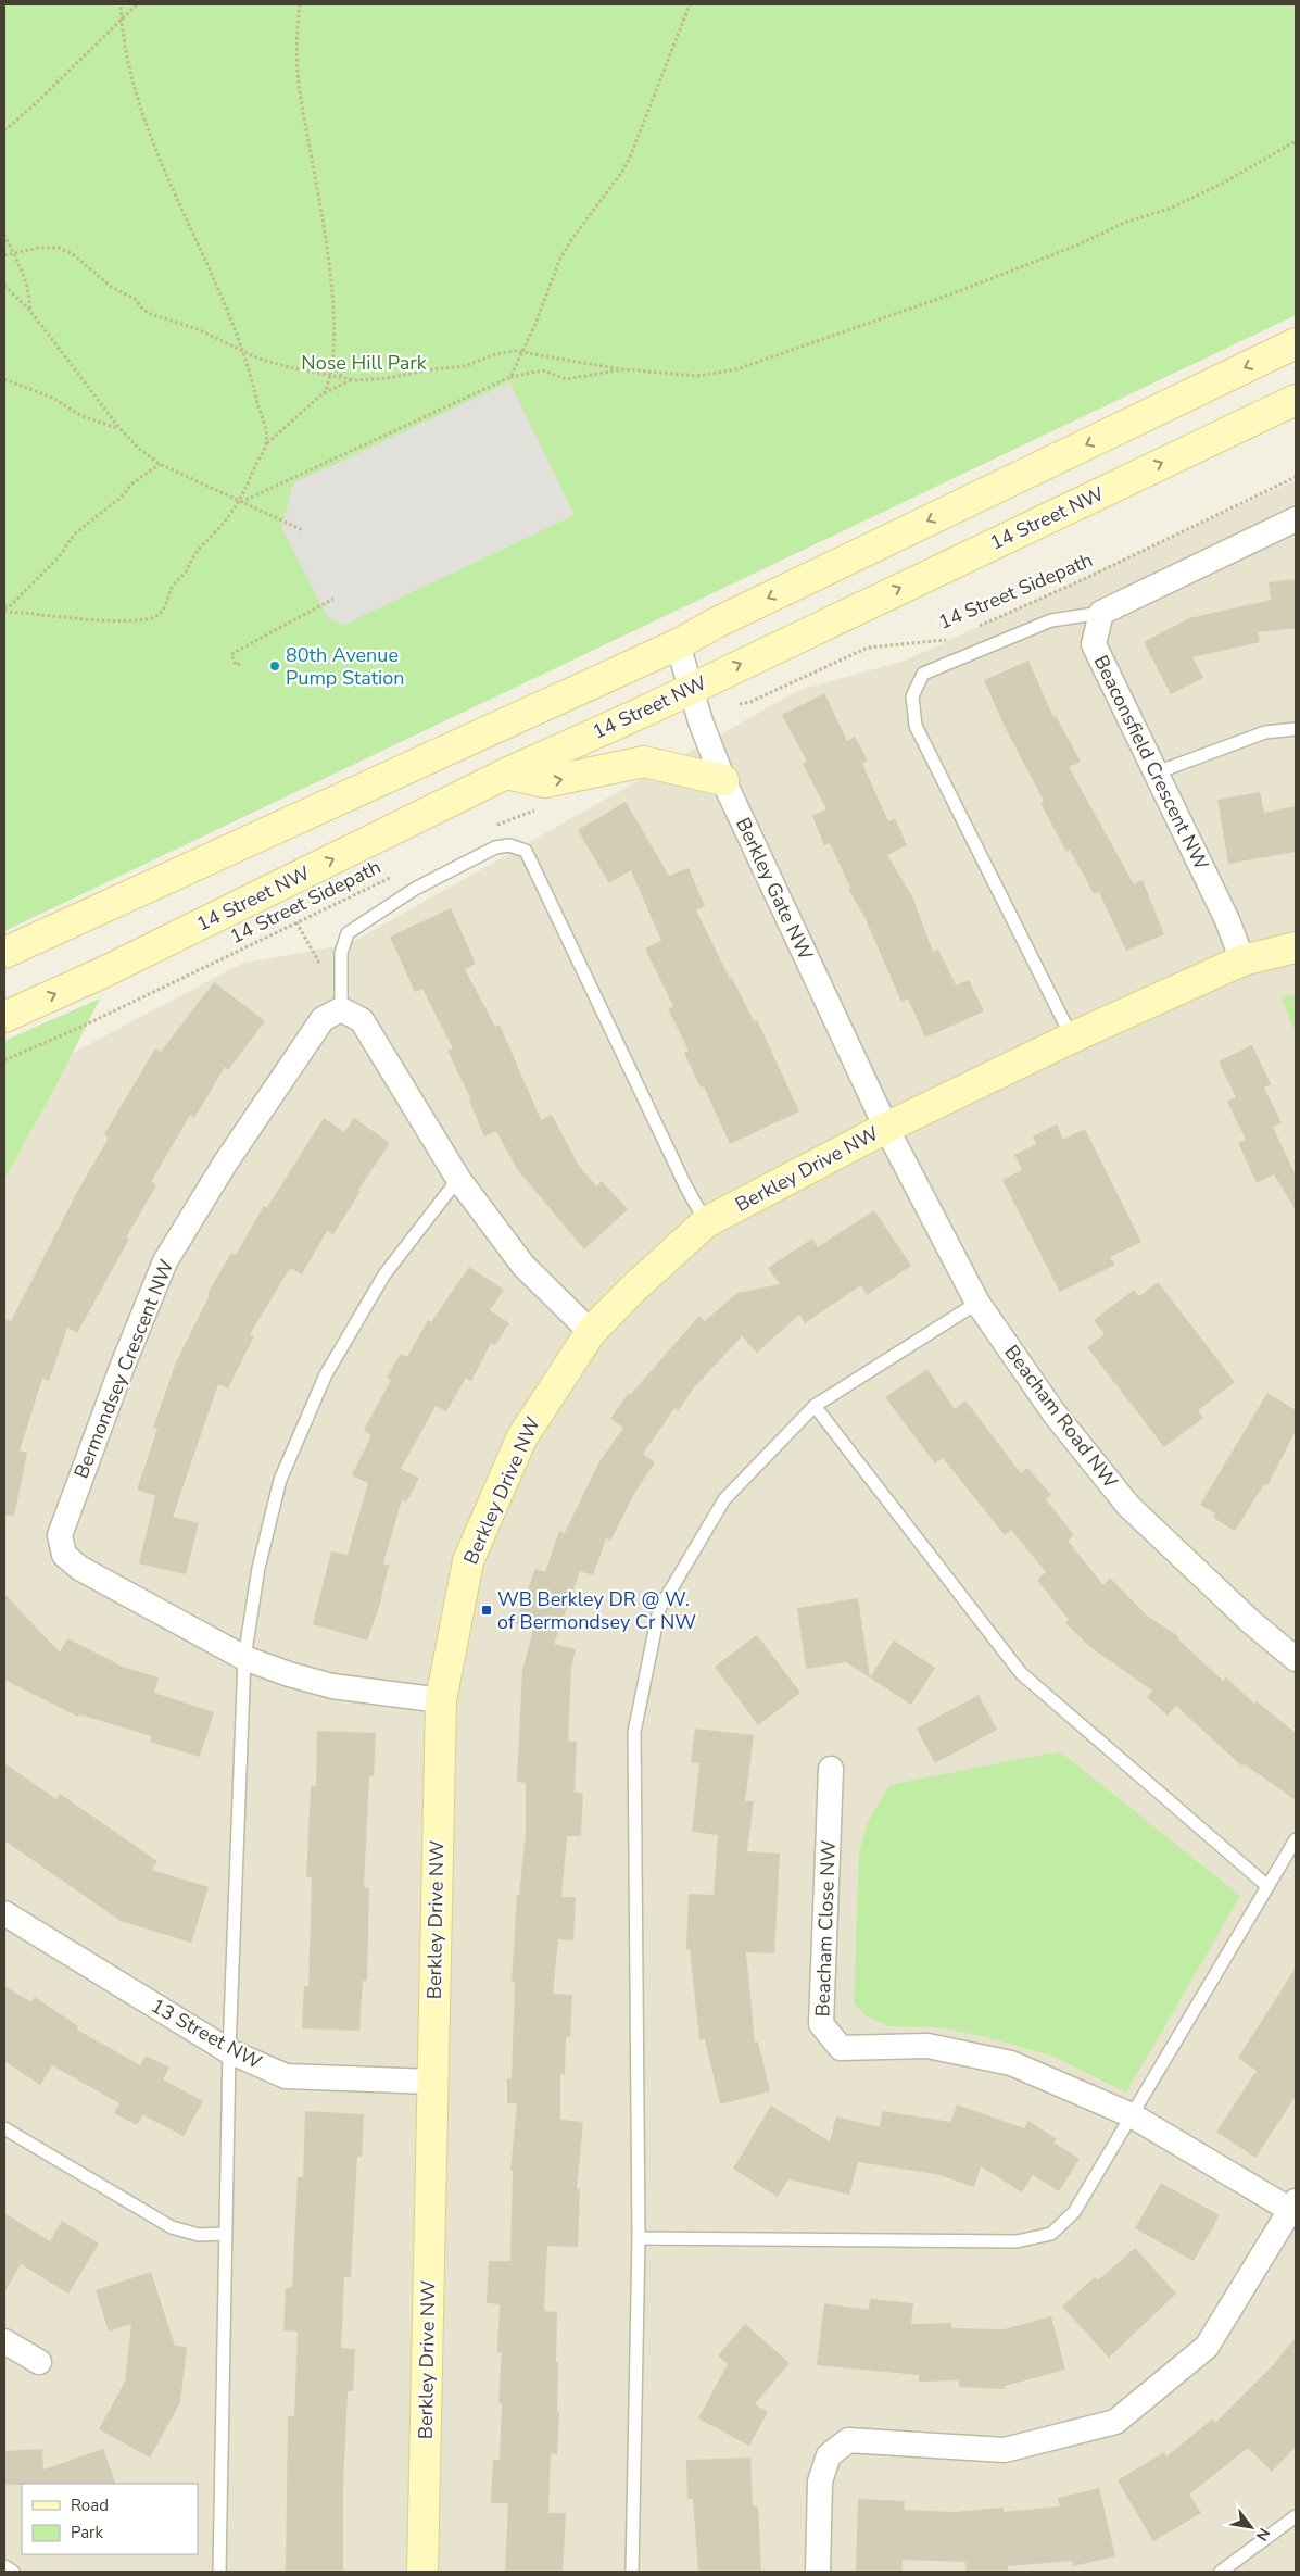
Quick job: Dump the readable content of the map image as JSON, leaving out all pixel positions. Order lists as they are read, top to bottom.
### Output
{
  "streets": {
    "main road": ["14 Street NW", "Berkley Drive NW"],
    "street": [
      "Beaconsfield Crescent NW",
      "Berkley Gate NW",
      "Bermondsey Crescent NW",
      "Beacham Road NW",
      "Beacham Close NW",
      "13 Street NW"
    ],
    "path": ["14 Street Sidepath"]
  },
  "crossings": [
    ["14 Street NW", "Berkley Gate NW"],
    ["Beaconsfield Crescent NW", "Berkley Drive NW"],
    ["Berkley Gate NW", "Berkley Drive NW"],
    ["Berkley Gate NW", "Beacham Road NW"],
    ["Berkley Drive NW", "Bermondsey Crescent NW"],
    ["Berkley Drive NW", "Beacham Road NW"],
    ["Berkley Drive NW", "13 Street NW"]
  ],
  "parks": ["Nose Hill Park"],
  "places": {
    "other": ["80th Avenue Pump Station"],
    "transit": ["WB Berkley DR @ W. of Bermondsey Cr NW"]
  },
  "legend": ["Road", "Park"],
  "north": "bottom right"
}
